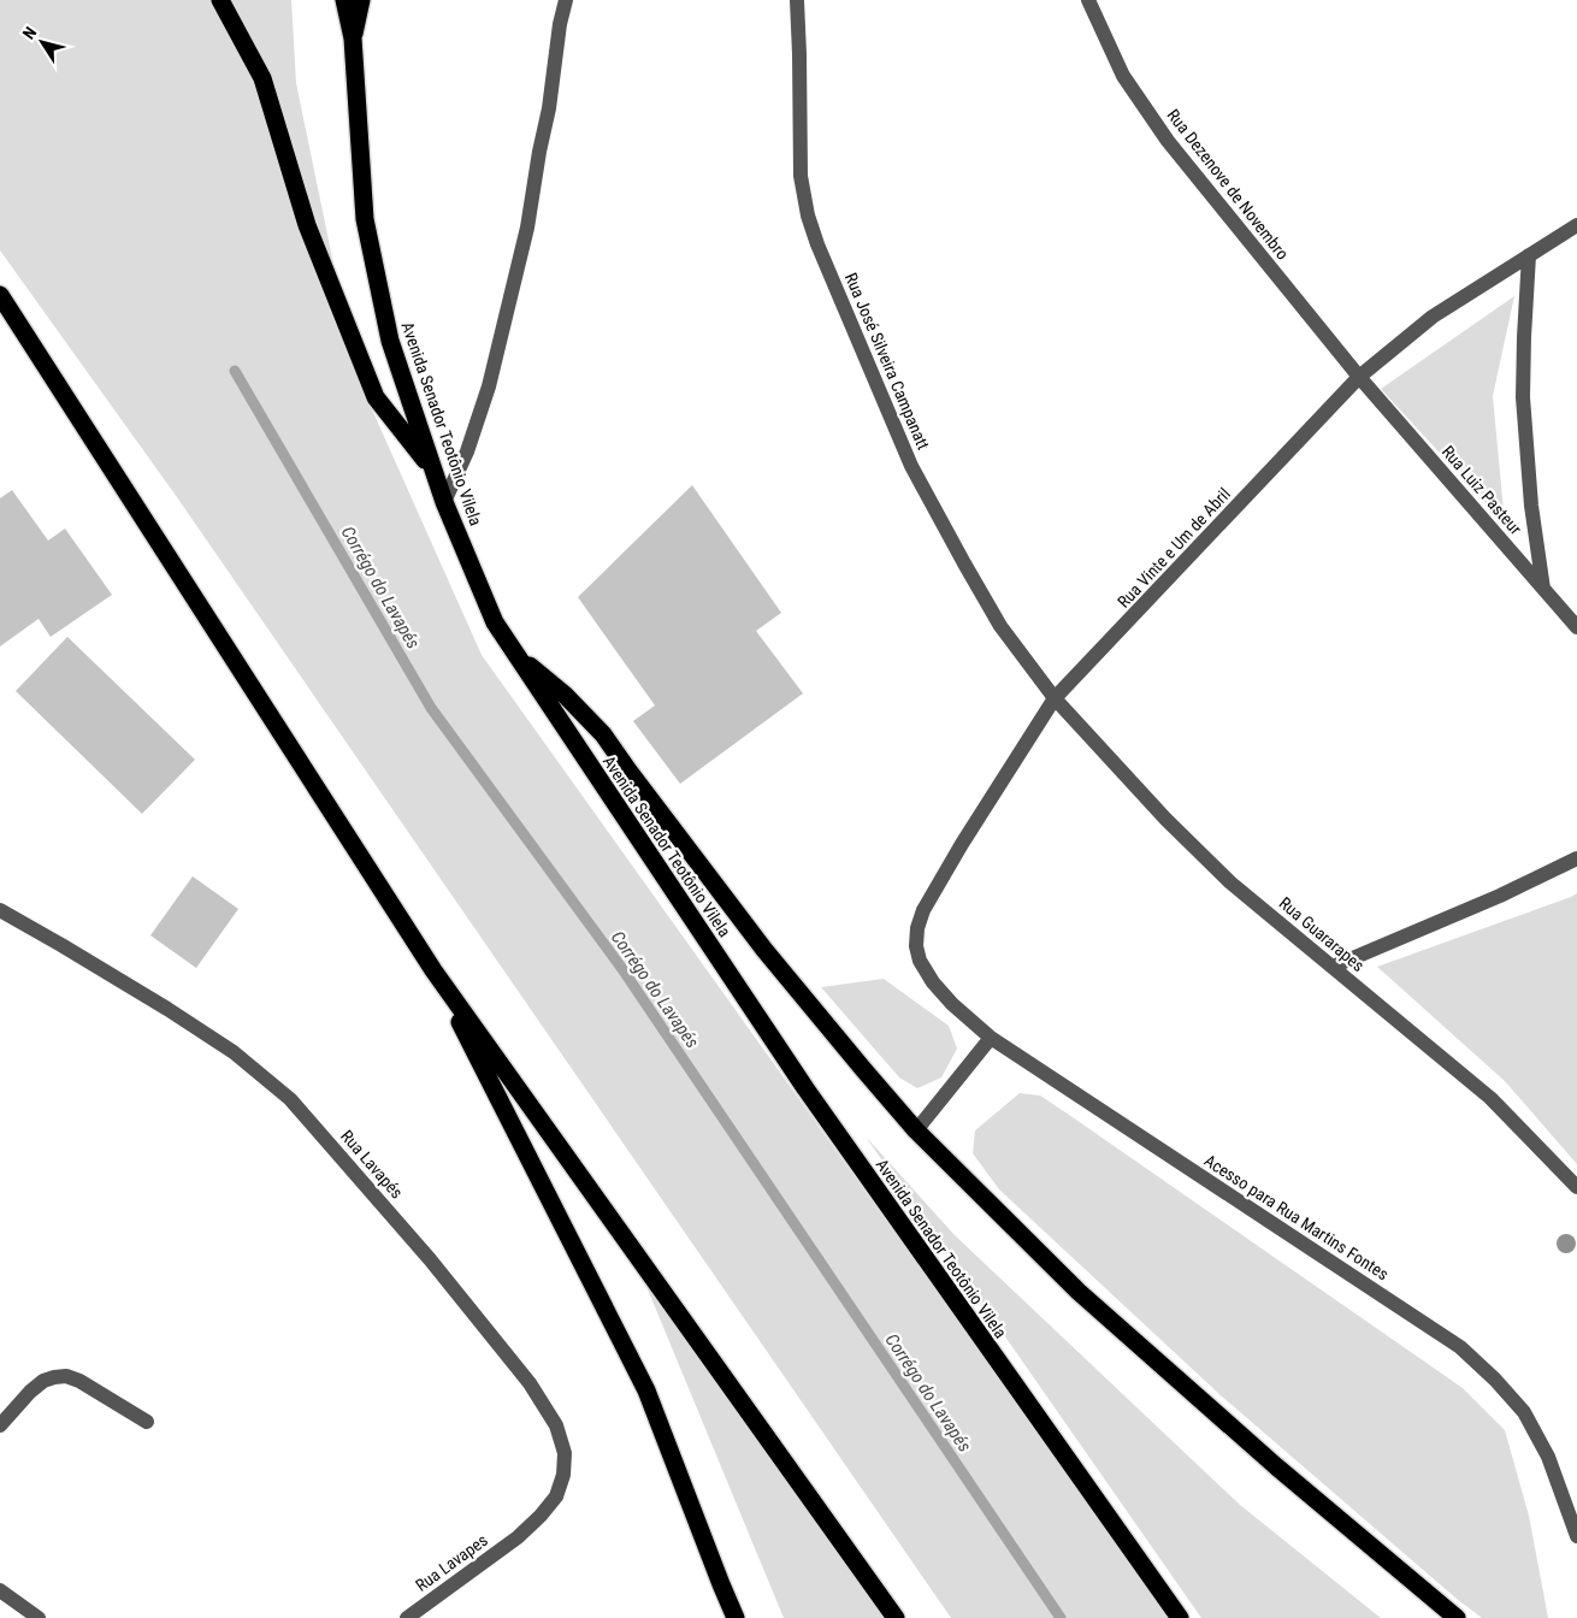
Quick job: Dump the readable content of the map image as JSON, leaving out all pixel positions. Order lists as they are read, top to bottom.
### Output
{
  "streets": {
    "highway": ["Avenida Senador Teotônio Vilela"],
    "street": [
      "Rua Dezenove de Novembro",
      "Rua José Silveira Campanatt",
      "Rua Luiz Pasteur",
      "Rua Vinte e Um de Abril",
      "Rua Guararapes",
      "Rua Lavapés",
      "Acesso para Rua Martins Fontes",
      "Rua Lavapes"
    ]
  },
  "crossings": [
    ["Rua Dezenove de Novembro", "Rua Luiz Pasteur"],
    ["Rua Dezenove de Novembro", "Rua Vinte e Um de Abril"],
    ["Rua José Silveira Campanatt", "Rua Vinte e Um de Abril"],
    ["Rua José Silveira Campanatt", "Rua Guararapes"],
    ["Rua Luiz Pasteur", "Rua Vinte e Um de Abril"],
    ["Rua Vinte e Um de Abril", "Rua Guararapes"],
    ["Rua Vinte e Um de Abril", "Acesso para Rua Martins Fontes"],
    ["Rua Lavapés", "Rua Lavapes"]
  ],
  "water": ["Corrégo do Lavapés"],
  "north": "top left"
}
